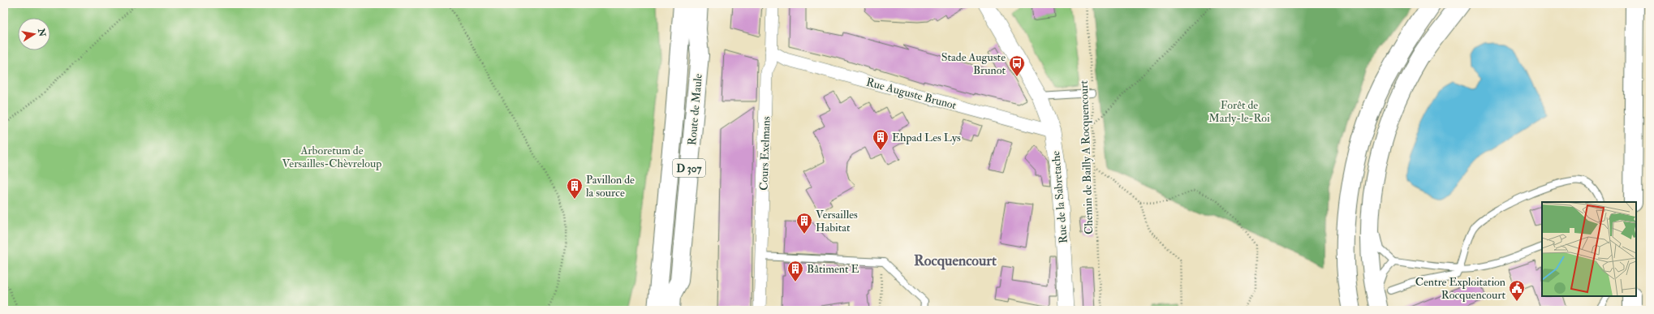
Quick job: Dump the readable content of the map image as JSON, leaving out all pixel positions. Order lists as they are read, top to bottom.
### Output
{
  "streets": {
    "main road": ["Route de Maule", "D 307"],
    "street": ["Rue Auguste Brunot", "Cours Exelmans", "Rue de la Sabretache"],
    "path": ["Chemin de Bailly A Rocquencourt"]
  },
  "crossings": [
    ["Rue Auguste Brunot", "Cours Exelmans"],
    ["Rue Auguste Brunot", "Rue de la Sabretache"],
    ["Route de Maule", "D 307"]
  ],
  "districts": ["Rocquencourt"],
  "parks": ["Forêt de Marly-le-Roi", "Arboretum de Versailles-Chèvreloup"],
  "places": {
    "bus stop": ["Stade Auguste Brunot"],
    "building": [
      "Ehpad Les Lys",
      "Pavillon de la source",
      "Versailles Habitat",
      "Bâtiment E"
    ],
    "public building": ["Centre Exploitation Rocquencourt"]
  },
  "north": "right"
}
